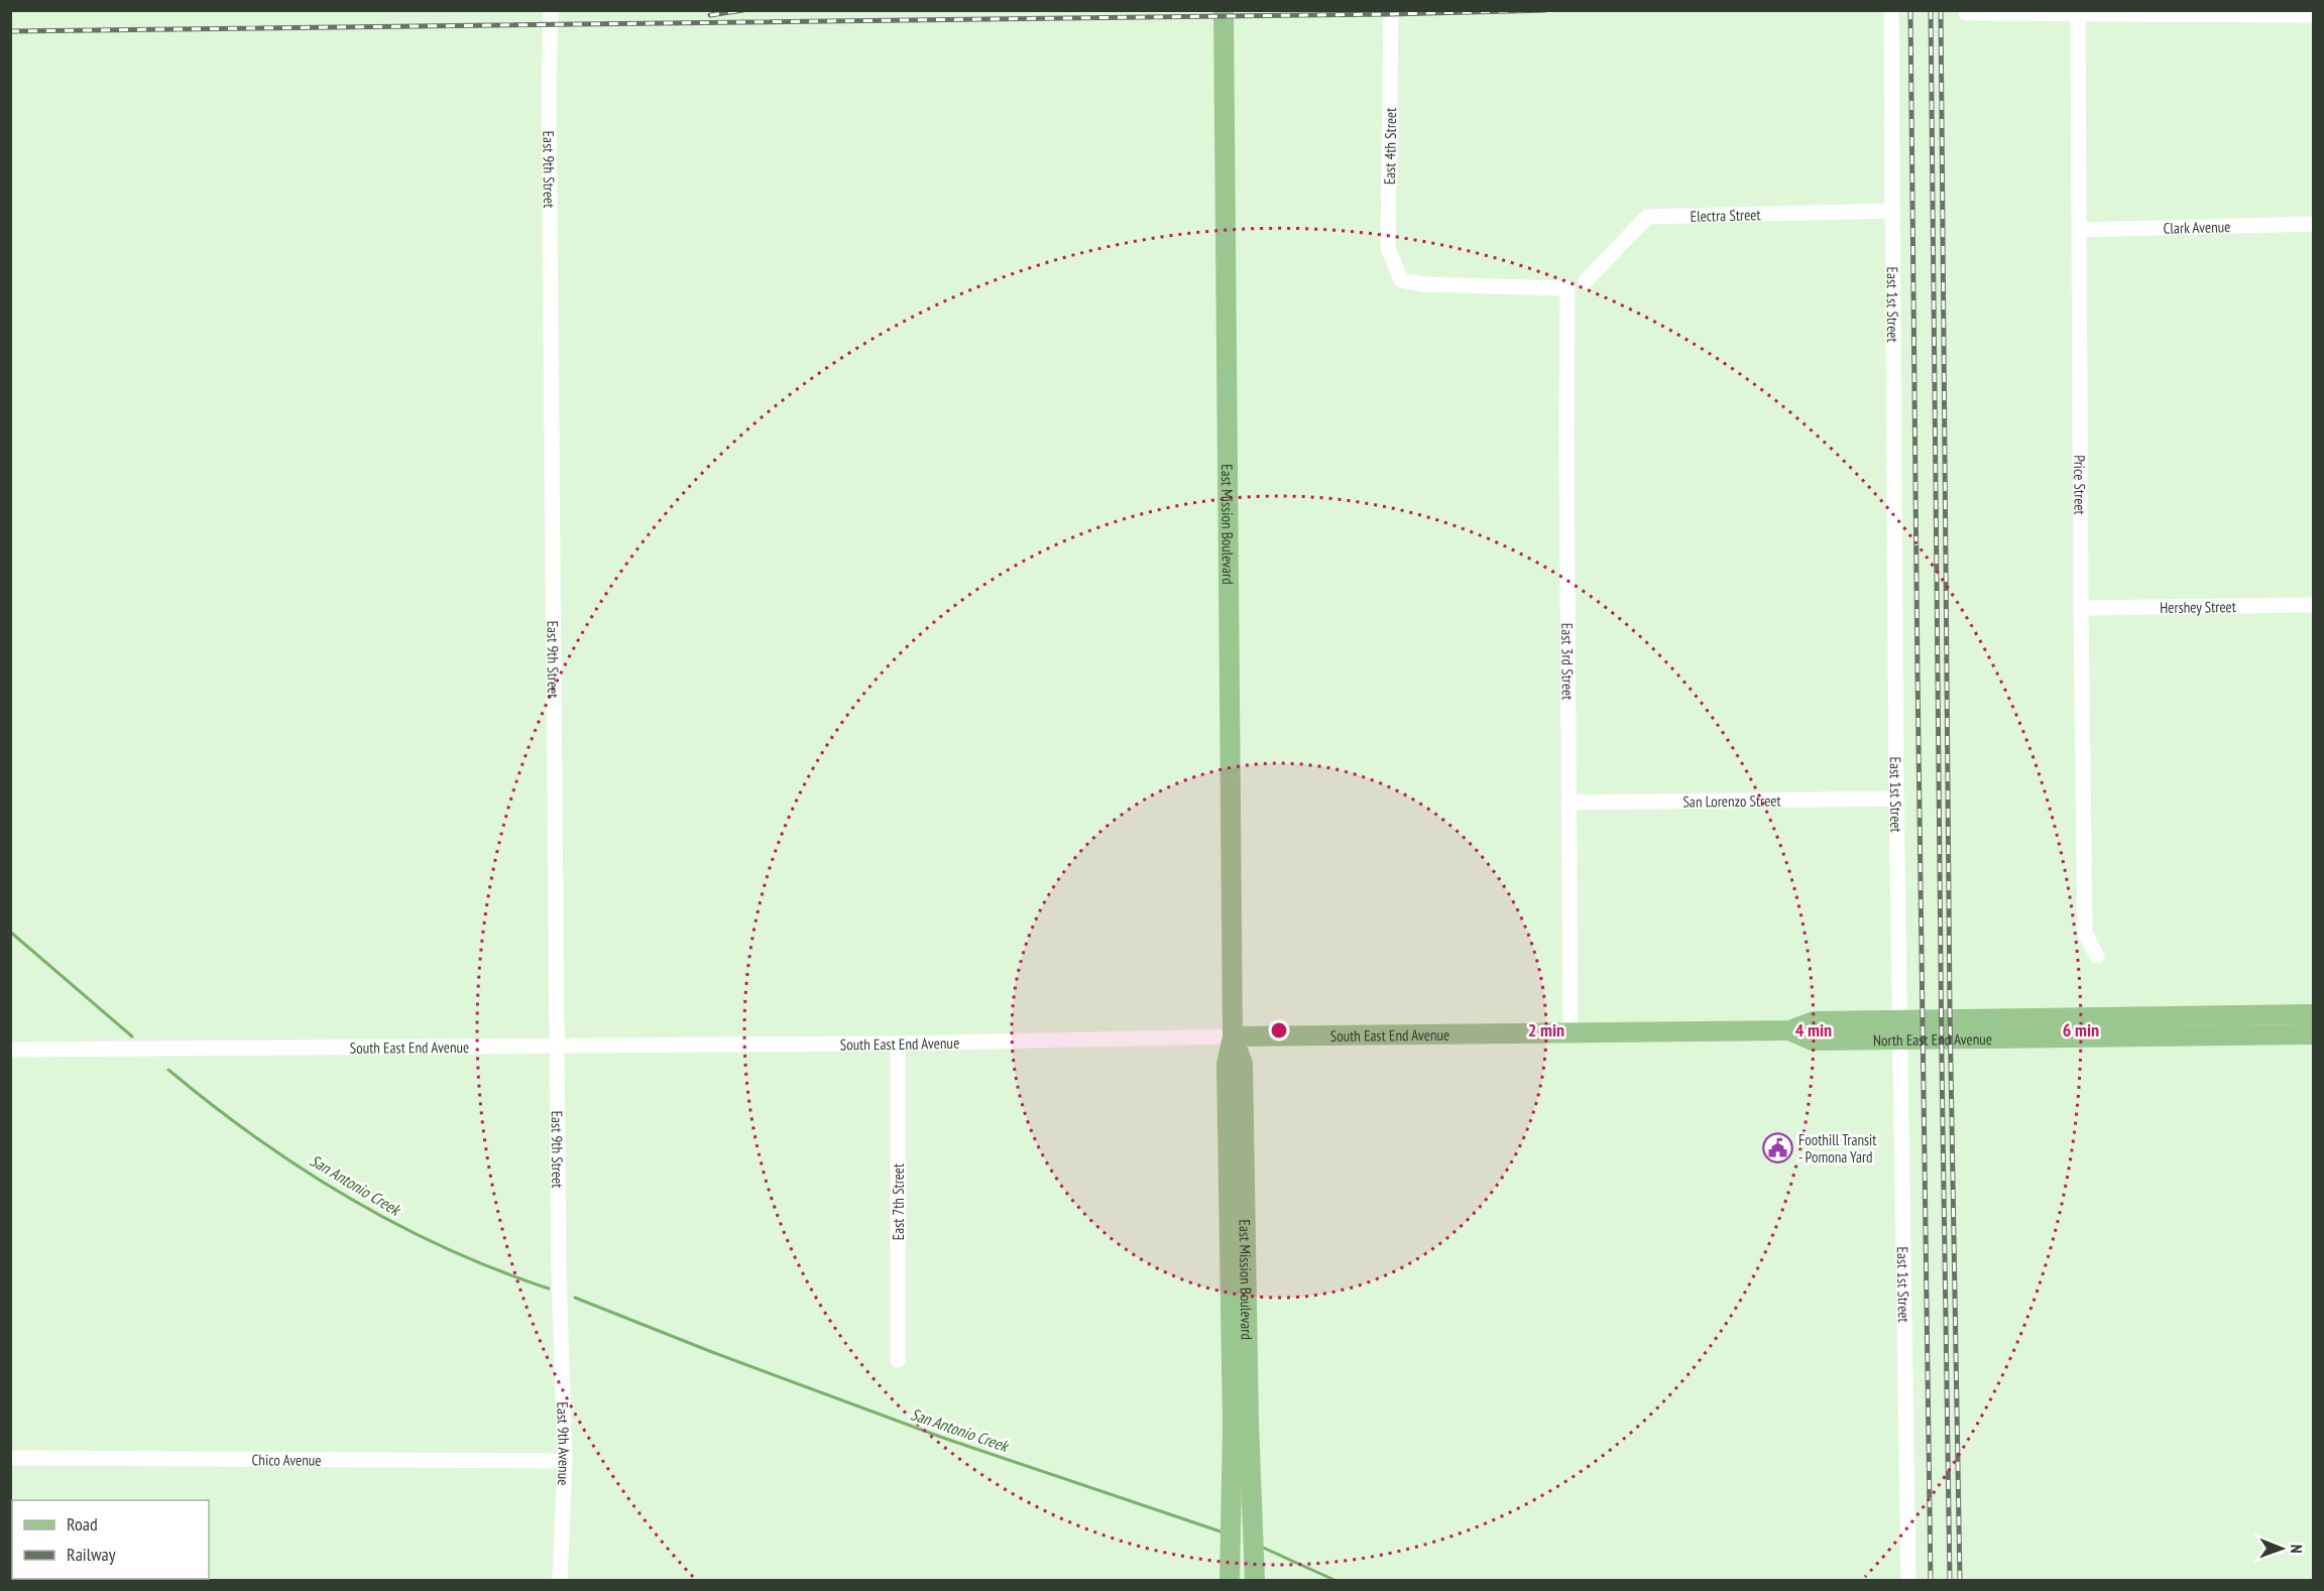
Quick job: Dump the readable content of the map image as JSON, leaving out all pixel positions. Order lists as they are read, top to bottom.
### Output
{
  "streets": {
    "main road": ["East Mission Boulevard", "South East End Avenue", "North East End Avenue"],
    "street": [
      "East 4th Street",
      "East 9th Street",
      "Electra Street",
      "Clark Avenue",
      "East 1st Street",
      "Price Street",
      "Hershey Street",
      "East 3rd Street",
      "San Lorenzo Street",
      "East 7th Street",
      "East 9th Avenue",
      "Chico Avenue"
    ]
  },
  "crossings": [
    ["East 4th Street", "East 3rd Street"],
    ["East 9th Street", "South East End Avenue"],
    ["East 9th Street", "East 9th Avenue"],
    ["Electra Street", "East 1st Street"],
    ["Clark Avenue", "Price Street"],
    ["East 1st Street", "San Lorenzo Street"],
    ["Price Street", "Hershey Street"],
    ["East Mission Boulevard", "South East End Avenue"],
    ["East 3rd Street", "San Lorenzo Street"],
    ["East 3rd Street", "South East End Avenue"],
    ["South East End Avenue", "North East End Avenue"],
    ["South East End Avenue", "East 7th Street"],
    ["East 9th Avenue", "Chico Avenue"]
  ],
  "water": ["San Antonio Creek"],
  "places": {
    "public building": ["Foothill Transit - Pomona Yard"]
  },
  "legend": ["Road", "Railway"],
  "north": "right",
  "rings": ["2 min", "4 min", "6 min"]
}
